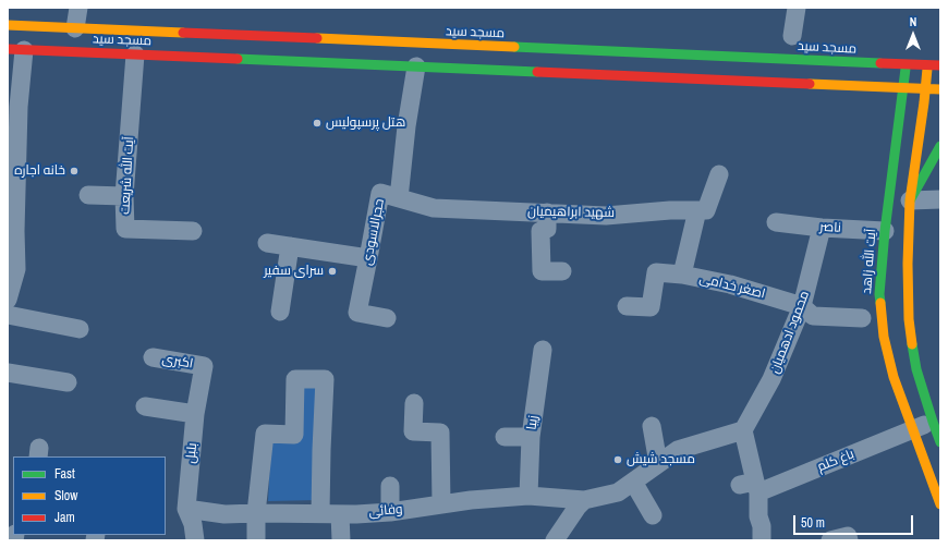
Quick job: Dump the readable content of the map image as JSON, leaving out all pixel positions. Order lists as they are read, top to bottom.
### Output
{
  "streets": {
    "main road": ["مسجد سید", "آیت الله زاهد"],
    "street": [
      "آیت الله شریعت",
      "شهید ابراهیمیان",
      "ناصر",
      "حجرالاسودی",
      "اصغر خدامی",
      "محمود ادهمیان",
      "اکبری",
      "زیبا",
      "بلبل",
      "باغ کلم",
      "وفائی"
    ]
  },
  "crossings": [
    ["مسجد سید", "آیت الله شریعت"],
    ["مسجد سید", "حجرالاسودی"],
    ["مسجد سید", "آیت الله زاهد"],
    ["شهید ابراهیمیان", "حجرالاسودی"],
    ["ناصر", "آیت الله زاهد"],
    ["ناصر", "محمود ادهمیان"],
    ["آیت الله زاهد", "باغ کلم"],
    ["اصغر خدامی", "محمود ادهمیان"],
    ["محمود ادهمیان", "وفائی"],
    ["اکبری", "بلبل"],
    ["زیبا", "وفائی"],
    ["بلبل", "وفائی"]
  ],
  "places": [
    "هتل پرسپولیس",
    "خانه اجاره",
    "سرای سفیر",
    "مسجد شیش"
  ],
  "legend": ["Fast", "Slow", "Jam"],
  "scale_bar": "50 m",
  "north": "top"
}
